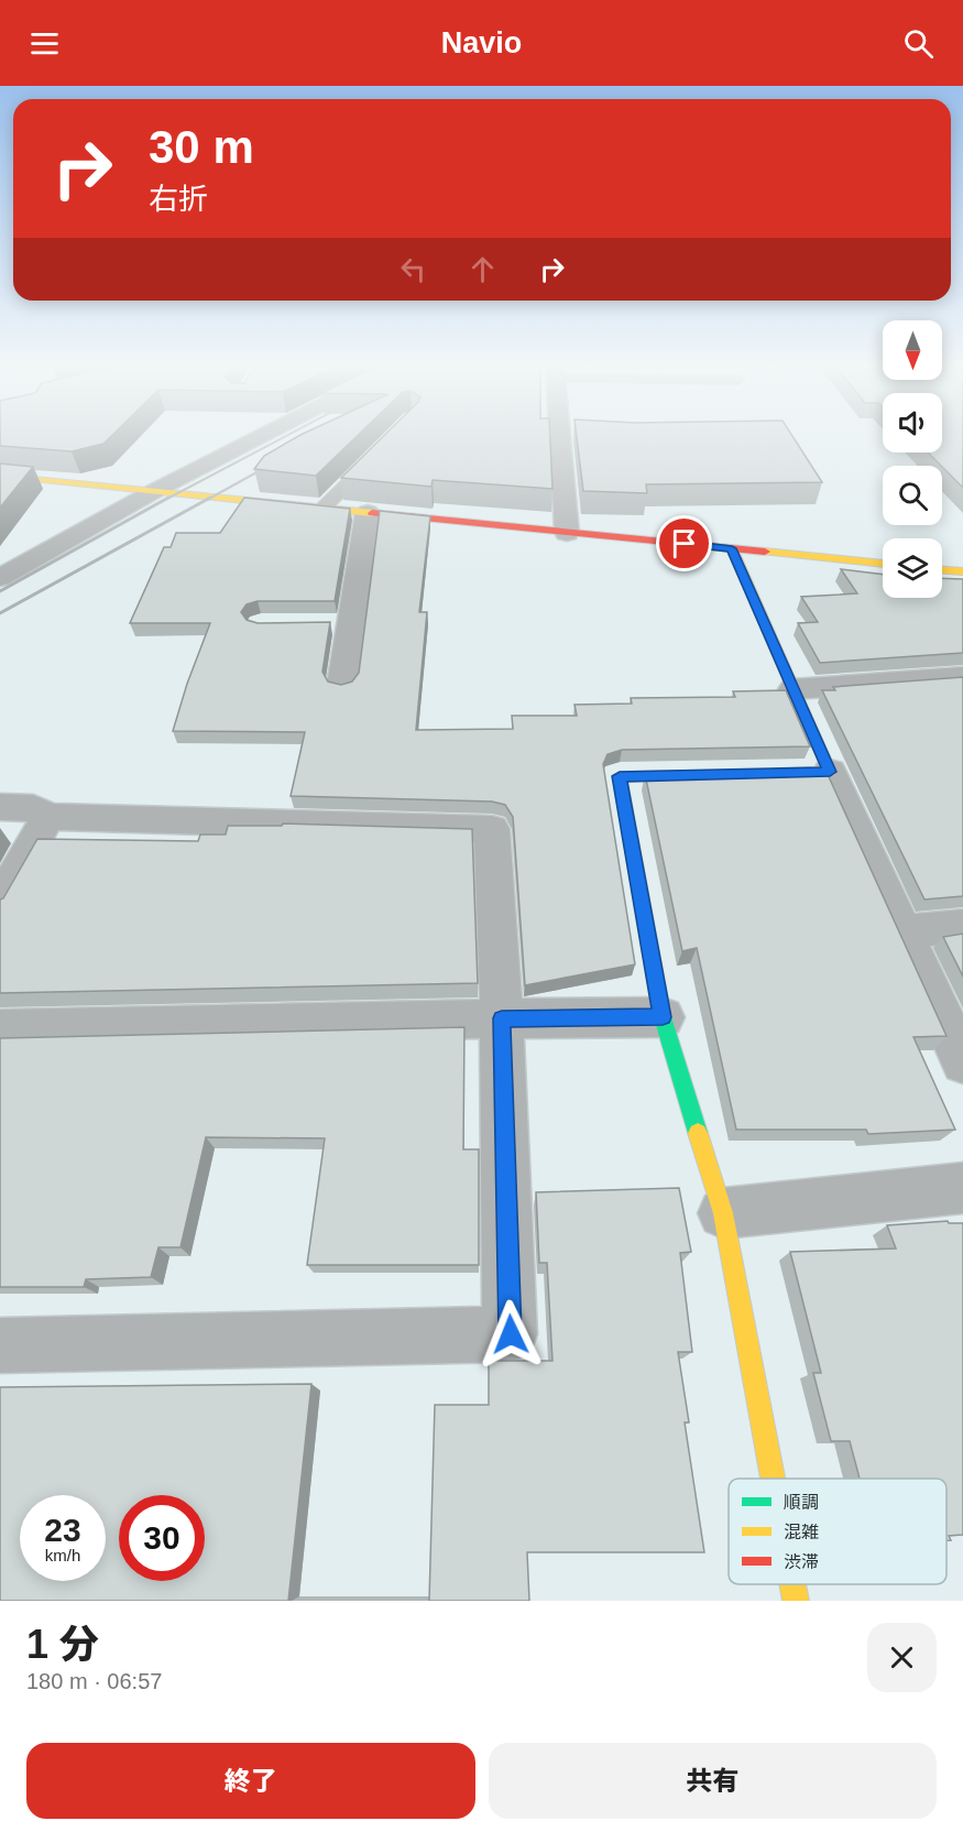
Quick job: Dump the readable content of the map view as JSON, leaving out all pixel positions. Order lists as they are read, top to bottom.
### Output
{
  "legend": ["順調", "混雑", "渋滞"],
  "north": "bottom",
  "page": {
    "header": "Navio",
    "turn": ["30 m", "右折"],
    "speed": "23 km/h",
    "limit": "30",
    "heading": ["1 分", "180 m · 06:57"],
    "buttons": ["終了", "共有"]
  }
}
